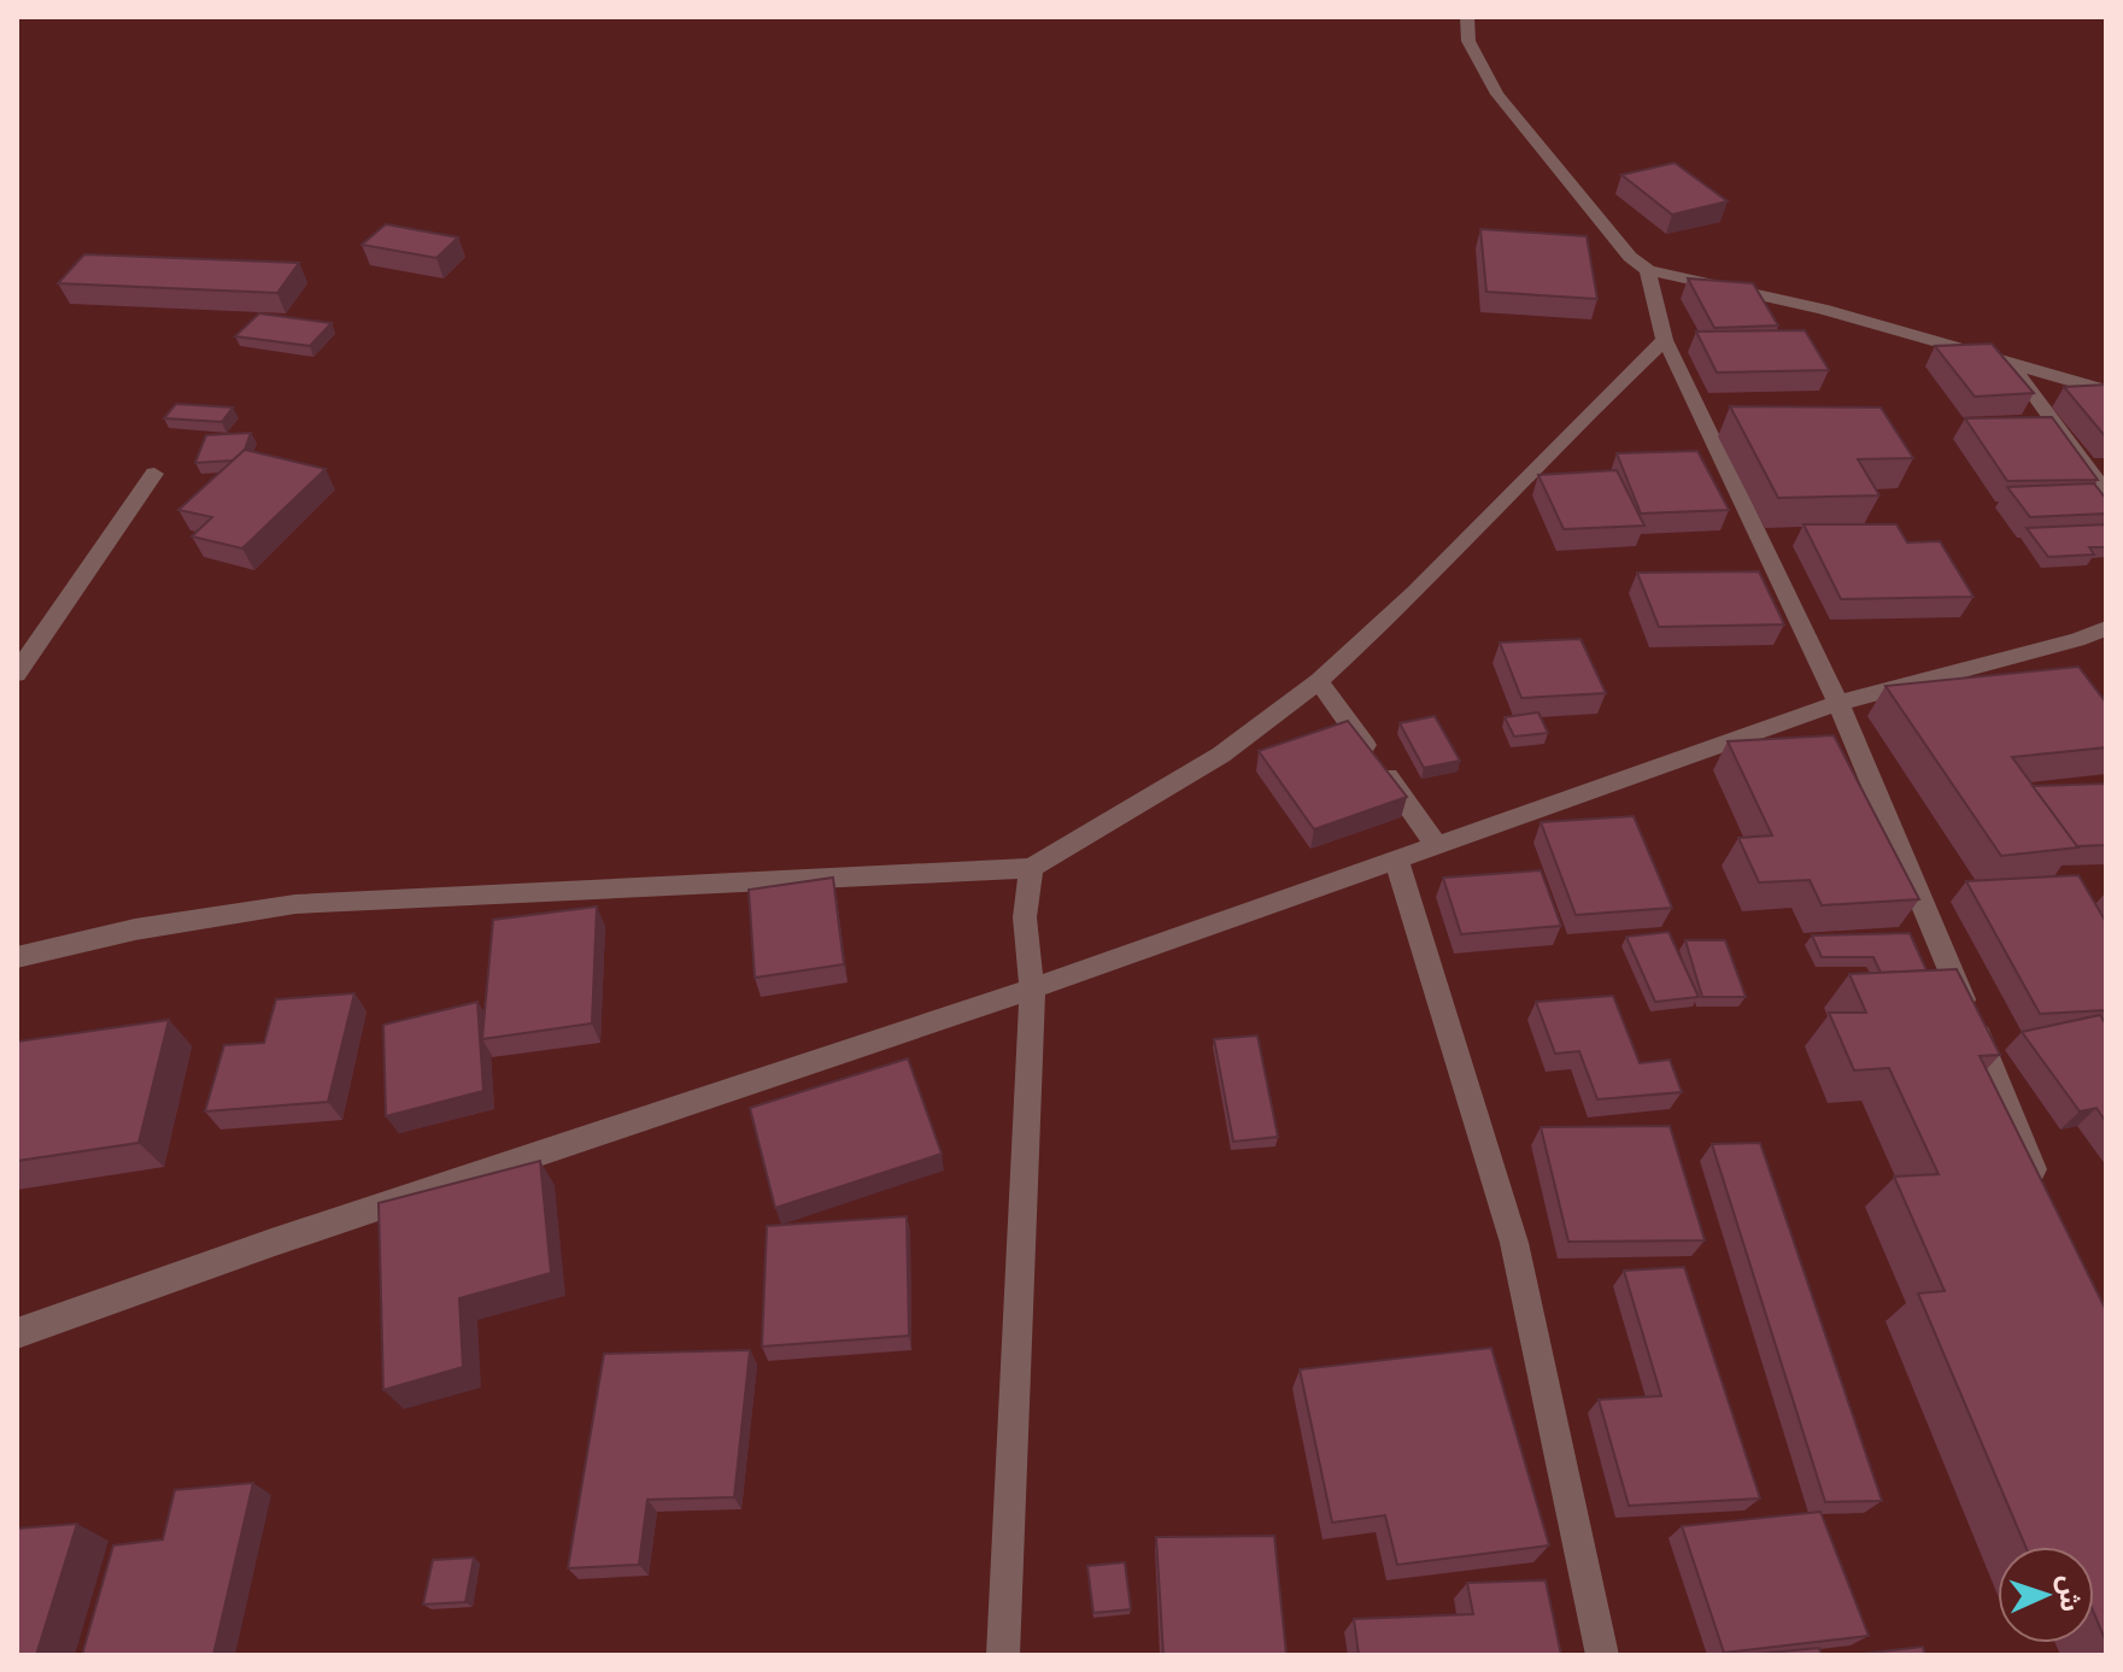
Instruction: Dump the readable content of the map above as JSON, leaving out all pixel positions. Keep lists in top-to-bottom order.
{
  "north": "right"
}
